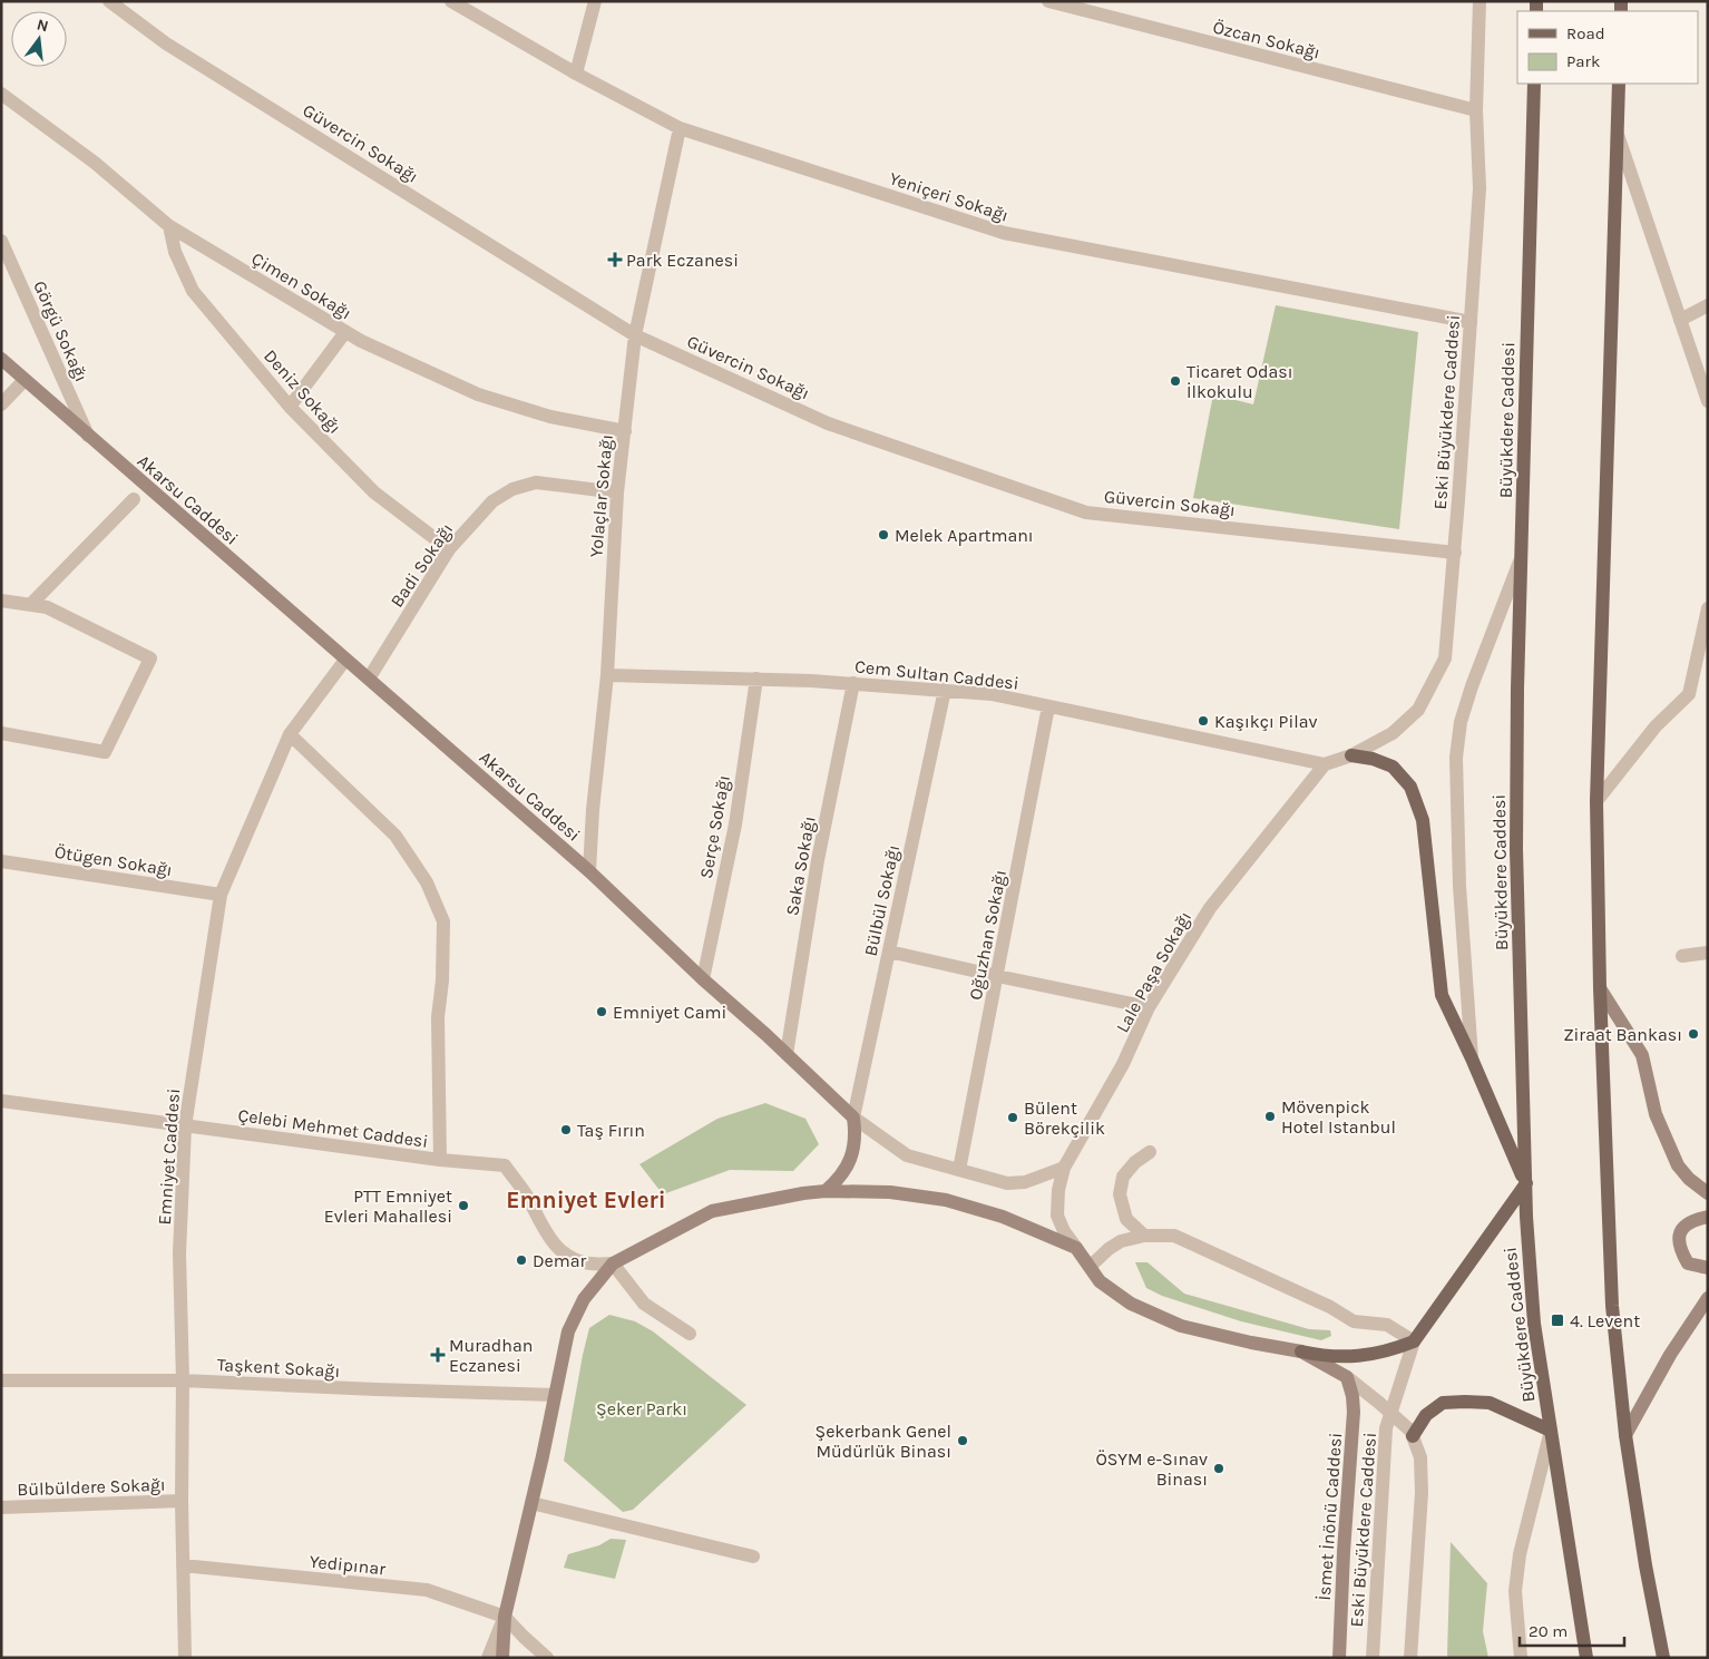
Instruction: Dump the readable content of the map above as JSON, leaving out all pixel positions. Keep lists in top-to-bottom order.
{
  "streets": {
    "main road": ["Büyükdere Caddesi", "Akarsu Caddesi", "İsmet İnönü Caddesi"],
    "street": [
      "Özcan Sokağı",
      "Güvercin Sokağı",
      "Yeniçeri Sokağı",
      "Çimen Sokağı",
      "Görgü Sokağı",
      "Deniz Sokağı",
      "Eski Büyükdere Caddesi",
      "Yolaçlar Sokağı",
      "Badi Sokağı",
      "Cem Sultan Caddesi",
      "Serçe Sokağı",
      "Ötügen Sokağı",
      "Saka Sokağı",
      "Bülbül Sokağı",
      "Oğuzhan Sokağı",
      "Lale Paşa Sokağı",
      "Çelebi Mehmet Caddesi",
      "Emniyet Caddesi",
      "Taşkent Sokağı",
      "Bülbüldere Sokağı",
      "Yedipınar"
    ]
  },
  "crossings": [
    ["Özcan Sokağı", "Eski Büyükdere Caddesi"],
    ["Güvercin Sokağı", "Eski Büyükdere Caddesi"],
    ["Güvercin Sokağı", "Yolaçlar Sokağı"],
    ["Yeniçeri Sokağı", "Eski Büyükdere Caddesi"],
    ["Yeniçeri Sokağı", "Yolaçlar Sokağı"],
    ["Çimen Sokağı", "Deniz Sokağı"],
    ["Çimen Sokağı", "Yolaçlar Sokağı"],
    ["Görgü Sokağı", "Akarsu Caddesi"],
    ["Deniz Sokağı", "Badi Sokağı"],
    ["Eski Büyükdere Caddesi", "Cem Sultan Caddesi"],
    ["Eski Büyükdere Caddesi", "Lale Paşa Sokağı"],
    ["Yolaçlar Sokağı", "Akarsu Caddesi"],
    ["Yolaçlar Sokağı", "Badi Sokağı"],
    ["Yolaçlar Sokağı", "Cem Sultan Caddesi"],
    ["Akarsu Caddesi", "Badi Sokağı"],
    ["Akarsu Caddesi", "Serçe Sokağı"],
    ["Akarsu Caddesi", "Saka Sokağı"],
    ["Akarsu Caddesi", "Bülbül Sokağı"],
    ["Akarsu Caddesi", "Oğuzhan Sokağı"],
    ["Akarsu Caddesi", "Lale Paşa Sokağı"],
    ["Akarsu Caddesi", "Emniyet Caddesi"],
    ["Cem Sultan Caddesi", "Serçe Sokağı"],
    ["Cem Sultan Caddesi", "Saka Sokağı"],
    ["Cem Sultan Caddesi", "Bülbül Sokağı"],
    ["Cem Sultan Caddesi", "Oğuzhan Sokağı"],
    ["Cem Sultan Caddesi", "Lale Paşa Sokağı"],
    ["Ötügen Sokağı", "Emniyet Caddesi"],
    ["Çelebi Mehmet Caddesi", "Emniyet Caddesi"],
    ["Emniyet Caddesi", "Taşkent Sokağı"],
    ["Emniyet Caddesi", "Bülbüldere Sokağı"],
    ["Emniyet Caddesi", "Yedipınar"]
  ],
  "districts": ["Emniyet Evleri"],
  "parks": ["Şeker Parkı"],
  "places": {
    "health": ["Park Eczanesi", "Muradhan Eczanesi"],
    "other": [
      "Ticaret Odası İlkokulu",
      "Melek Apartmanı",
      "Kaşıkçı Pilav",
      "Emniyet Cami",
      "Ziraat Bankası",
      "Mövenpick Hotel Istanbul",
      "Bülent Börekçilik",
      "Taş Fırın",
      "PTT Emniyet Evleri Mahallesi",
      "Demar",
      "Şekerbank Genel Müdürlük Binası",
      "ÖSYM e-Sınav Binası"
    ],
    "transit": ["4. Levent"]
  },
  "legend": ["Road", "Park"],
  "scale_bar": "20 m",
  "north": "top"
}
